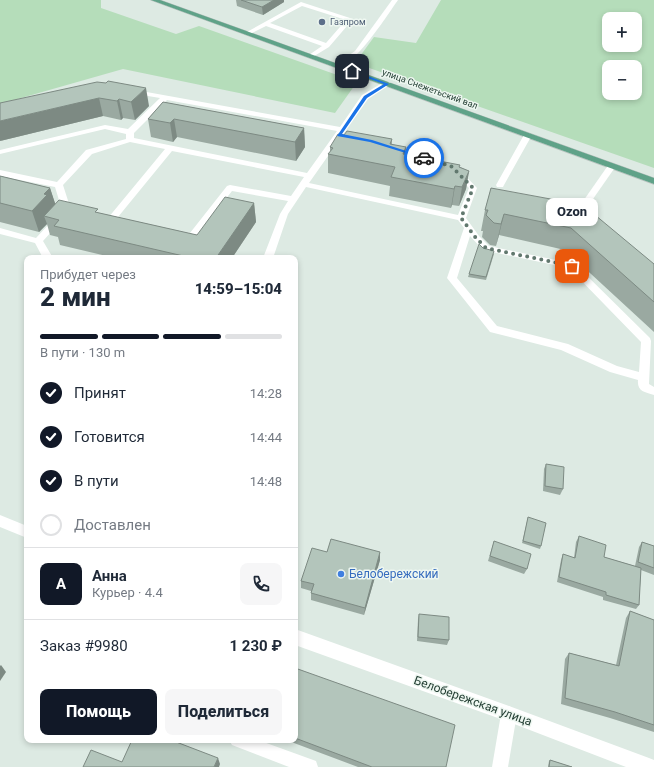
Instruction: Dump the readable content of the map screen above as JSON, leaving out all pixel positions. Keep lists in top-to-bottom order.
{
  "streets": {
    "main road": ["улица Снежетьский вал"],
    "street": ["Белобережская улица"]
  },
  "places": ["Газпром", "Ozon", "Белобережский"],
  "page": {
    "map_buttons": ["+", "−"],
    "bubble": "Ozon",
    "heading": ["2 мин", "Прибудет через", "14:59–15:04"],
    "panel": [
      "Анна",
      "Курьер · 4.4",
      "Заказ #9980",
      "1 230 ₽"
    ],
    "bar": "В пути · 130 m",
    "list": [
      ["Принят", "14:28"],
      ["Готовится", "14:44"],
      ["В пути", "14:48"],
      "Доставлен"
    ],
    "round": "А",
    "buttons": ["Помощь", "Поделиться"]
  }
}
